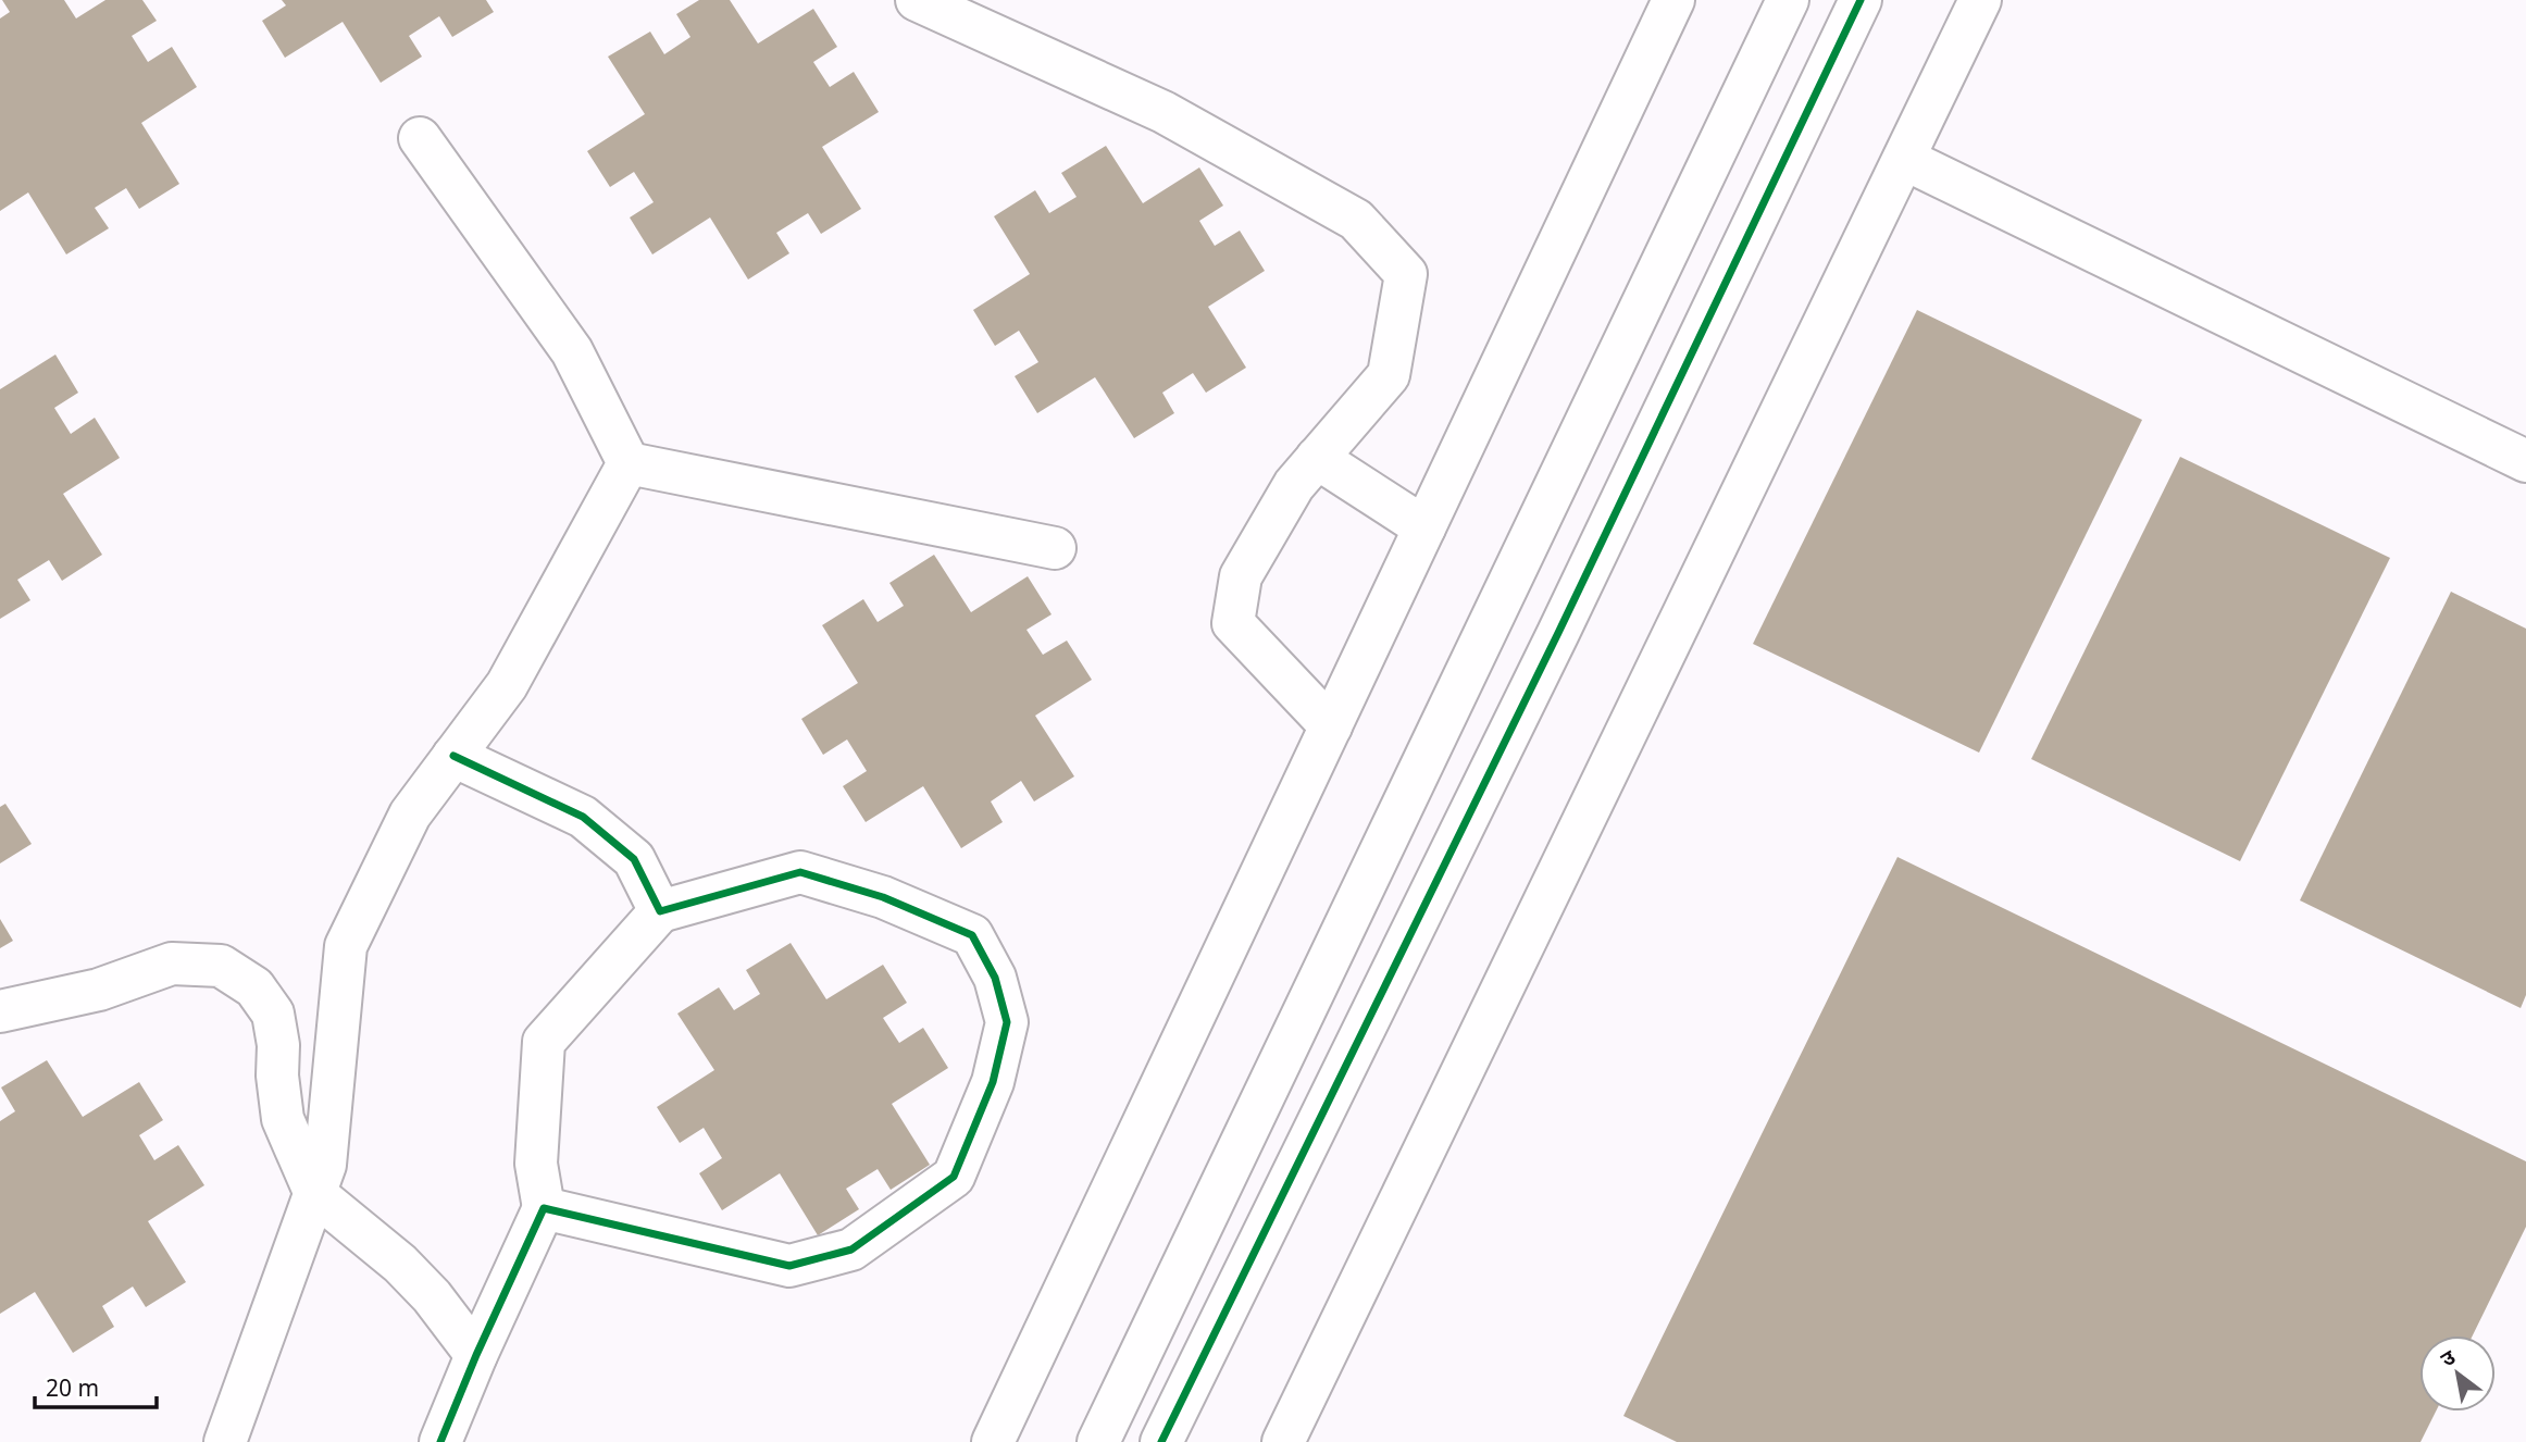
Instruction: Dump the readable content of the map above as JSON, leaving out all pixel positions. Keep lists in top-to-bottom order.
{
  "scale_bar": "20 m",
  "north": "top left"
}
